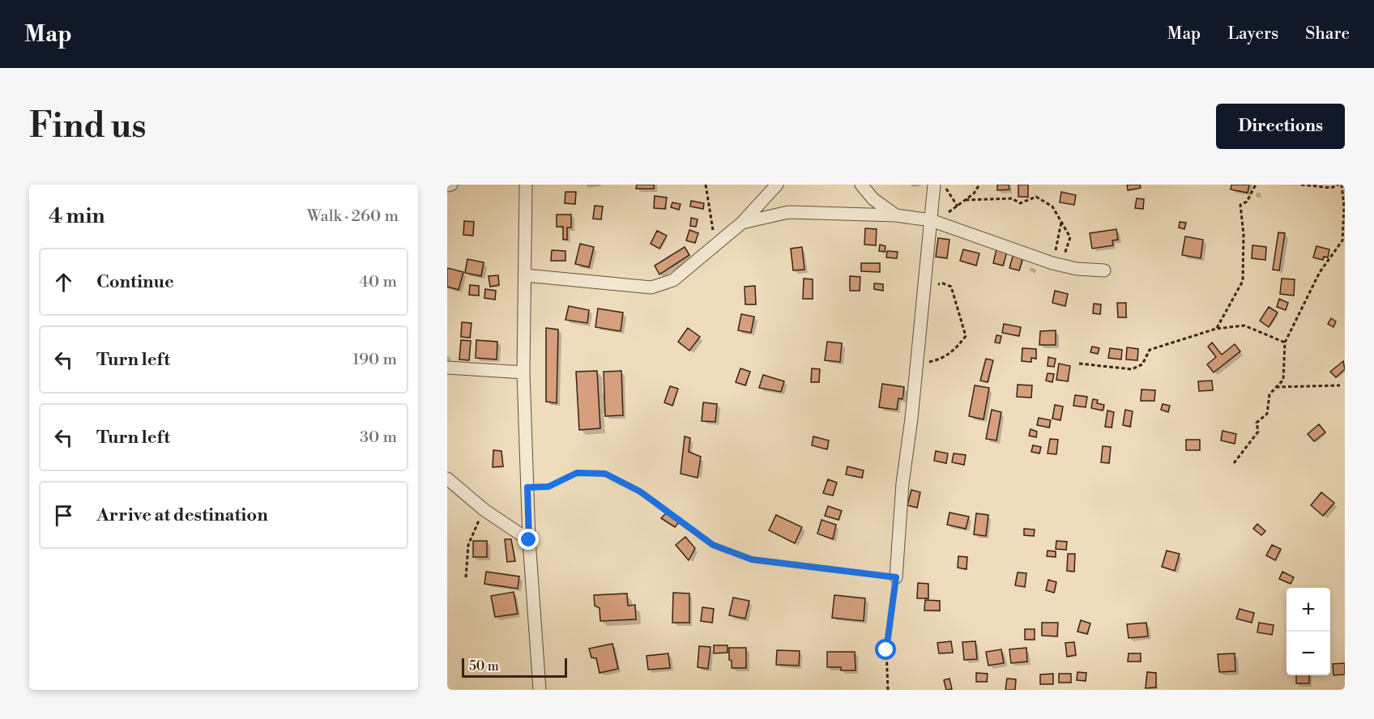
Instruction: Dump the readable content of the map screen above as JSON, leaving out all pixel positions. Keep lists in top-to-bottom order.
{
  "scale_bar": "50 m",
  "page": {
    "header": "Map",
    "nav": ["Map", "Layers", "Share"],
    "buttons": "Directions",
    "title": "Find us",
    "heading": ["4 min", "Walk · 260 m"],
    "list": [
      ["Continue", "40 m"],
      ["Turn left", "190 m"],
      ["Turn left", "30 m"],
      "Arrive at destination"
    ],
    "map_buttons": ["+", "−"],
    "scale": "50 m"
  }
}
